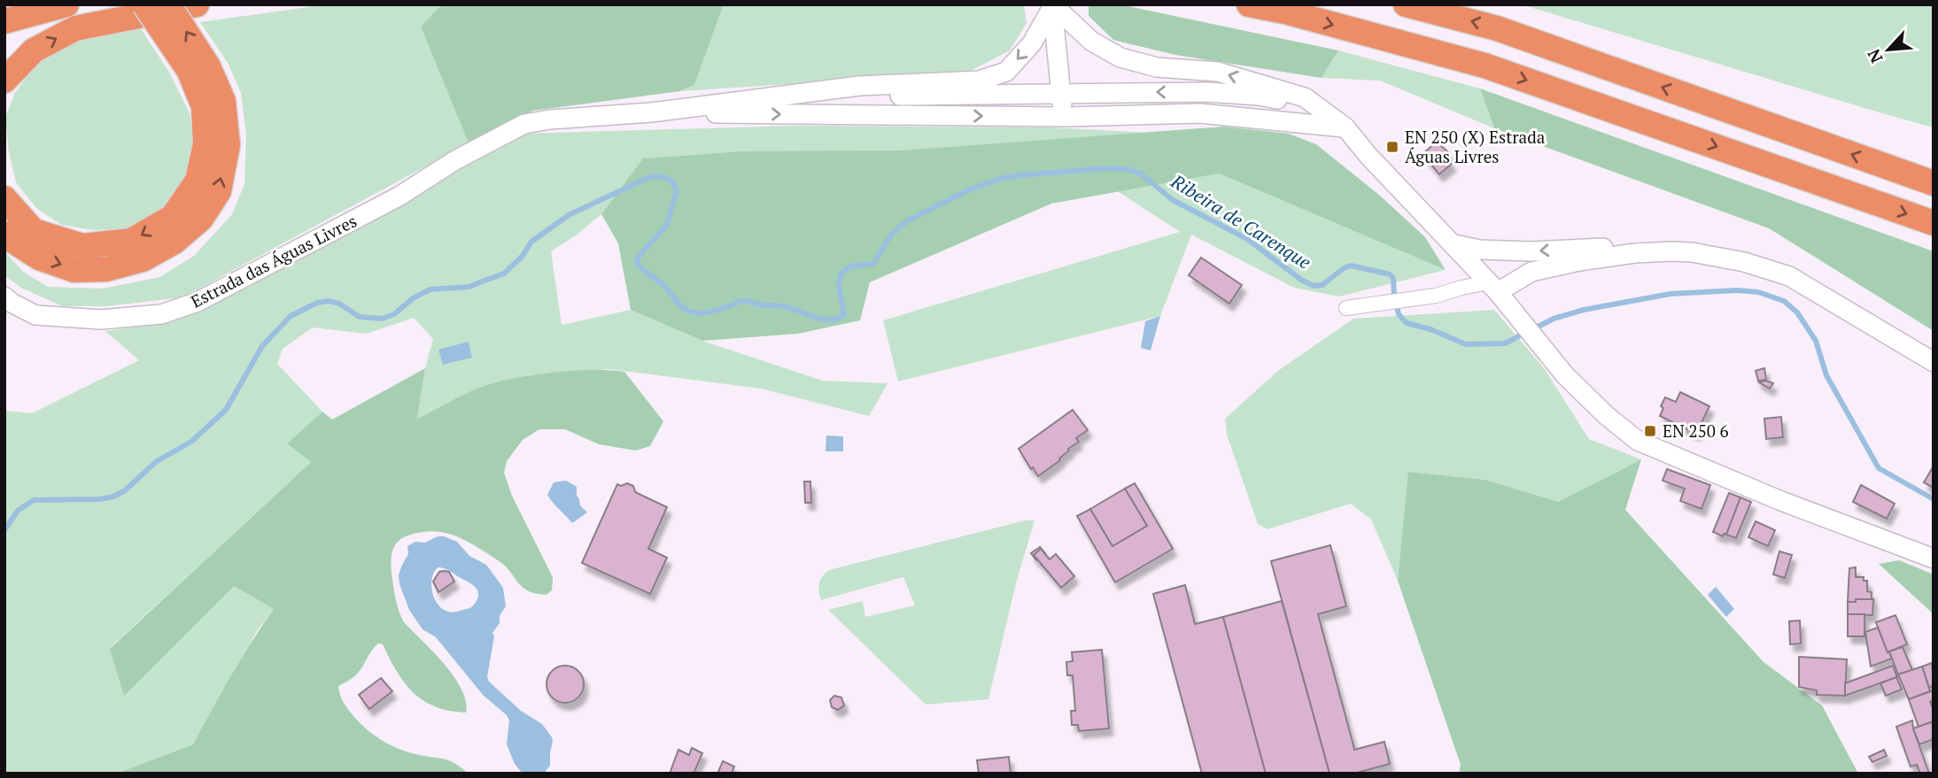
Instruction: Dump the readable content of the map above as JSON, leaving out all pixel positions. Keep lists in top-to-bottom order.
{
  "streets": {
    "main road": ["Estrada das Águas Livres"]
  },
  "water": ["Ribeira de Carenque"],
  "places": {
    "transit": ["EN 250 (X) Estrada Águas Livres", "EN 250 6"]
  },
  "north": "bottom left"
}
